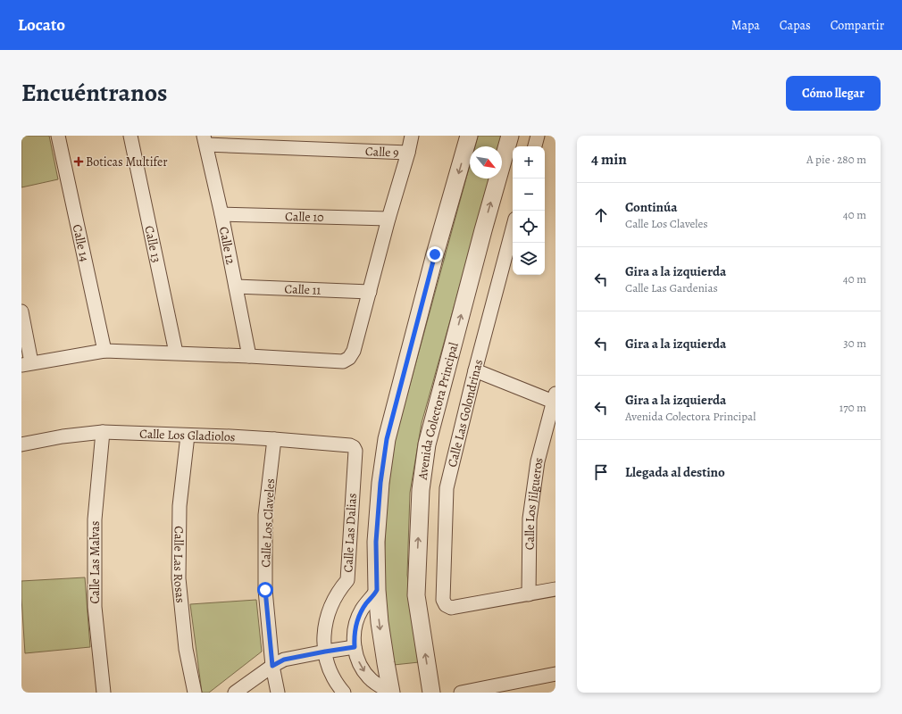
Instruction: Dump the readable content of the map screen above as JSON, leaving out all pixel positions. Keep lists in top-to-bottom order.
{
  "streets": {
    "street": [
      "Calle 9",
      "Calle 10",
      "Calle 14",
      "Calle 13",
      "Calle 12",
      "Calle 11",
      "Avenida Colectora Principal",
      "Calle Las Golondrinas",
      "Calle Los Gladiolos",
      "Calle Los Jilgueros",
      "Calle Los Claveles",
      "Calle Las Dalias",
      "Calle Las Malvas",
      "Calle Las Rosas"
    ]
  },
  "crossings": [
    ["Calle 9", "Calle 12"],
    ["Calle 10", "Calle 12"],
    ["Calle 12", "Calle 11"],
    ["Calle Las Golondrinas", "Calle Los Jilgueros"],
    ["Calle Los Gladiolos", "Calle Los Claveles"],
    ["Calle Los Gladiolos", "Calle Las Dalias"],
    ["Calle Los Gladiolos", "Calle Las Malvas"],
    ["Calle Los Gladiolos", "Calle Las Rosas"]
  ],
  "places": {
    "health": ["Boticas Multifer"]
  },
  "north": "bottom right",
  "page": {
    "header": "Locato",
    "nav": ["Mapa", "Capas", "Compartir"],
    "title": "Encuéntranos",
    "buttons": "Cómo llegar",
    "heading": ["4 min", "A pie · 280 m"],
    "map_buttons": ["+", "−"],
    "list": [
      ["Continúa", "Calle Los Claveles", "40 m"],
      ["Gira a la izquierda", "Calle Las Gardenias", "40 m"],
      ["Gira a la izquierda", "30 m"],
      ["Gira a la izquierda", "Avenida Colectora Principal", "170 m"],
      "Llegada al destino"
    ]
  }
}
